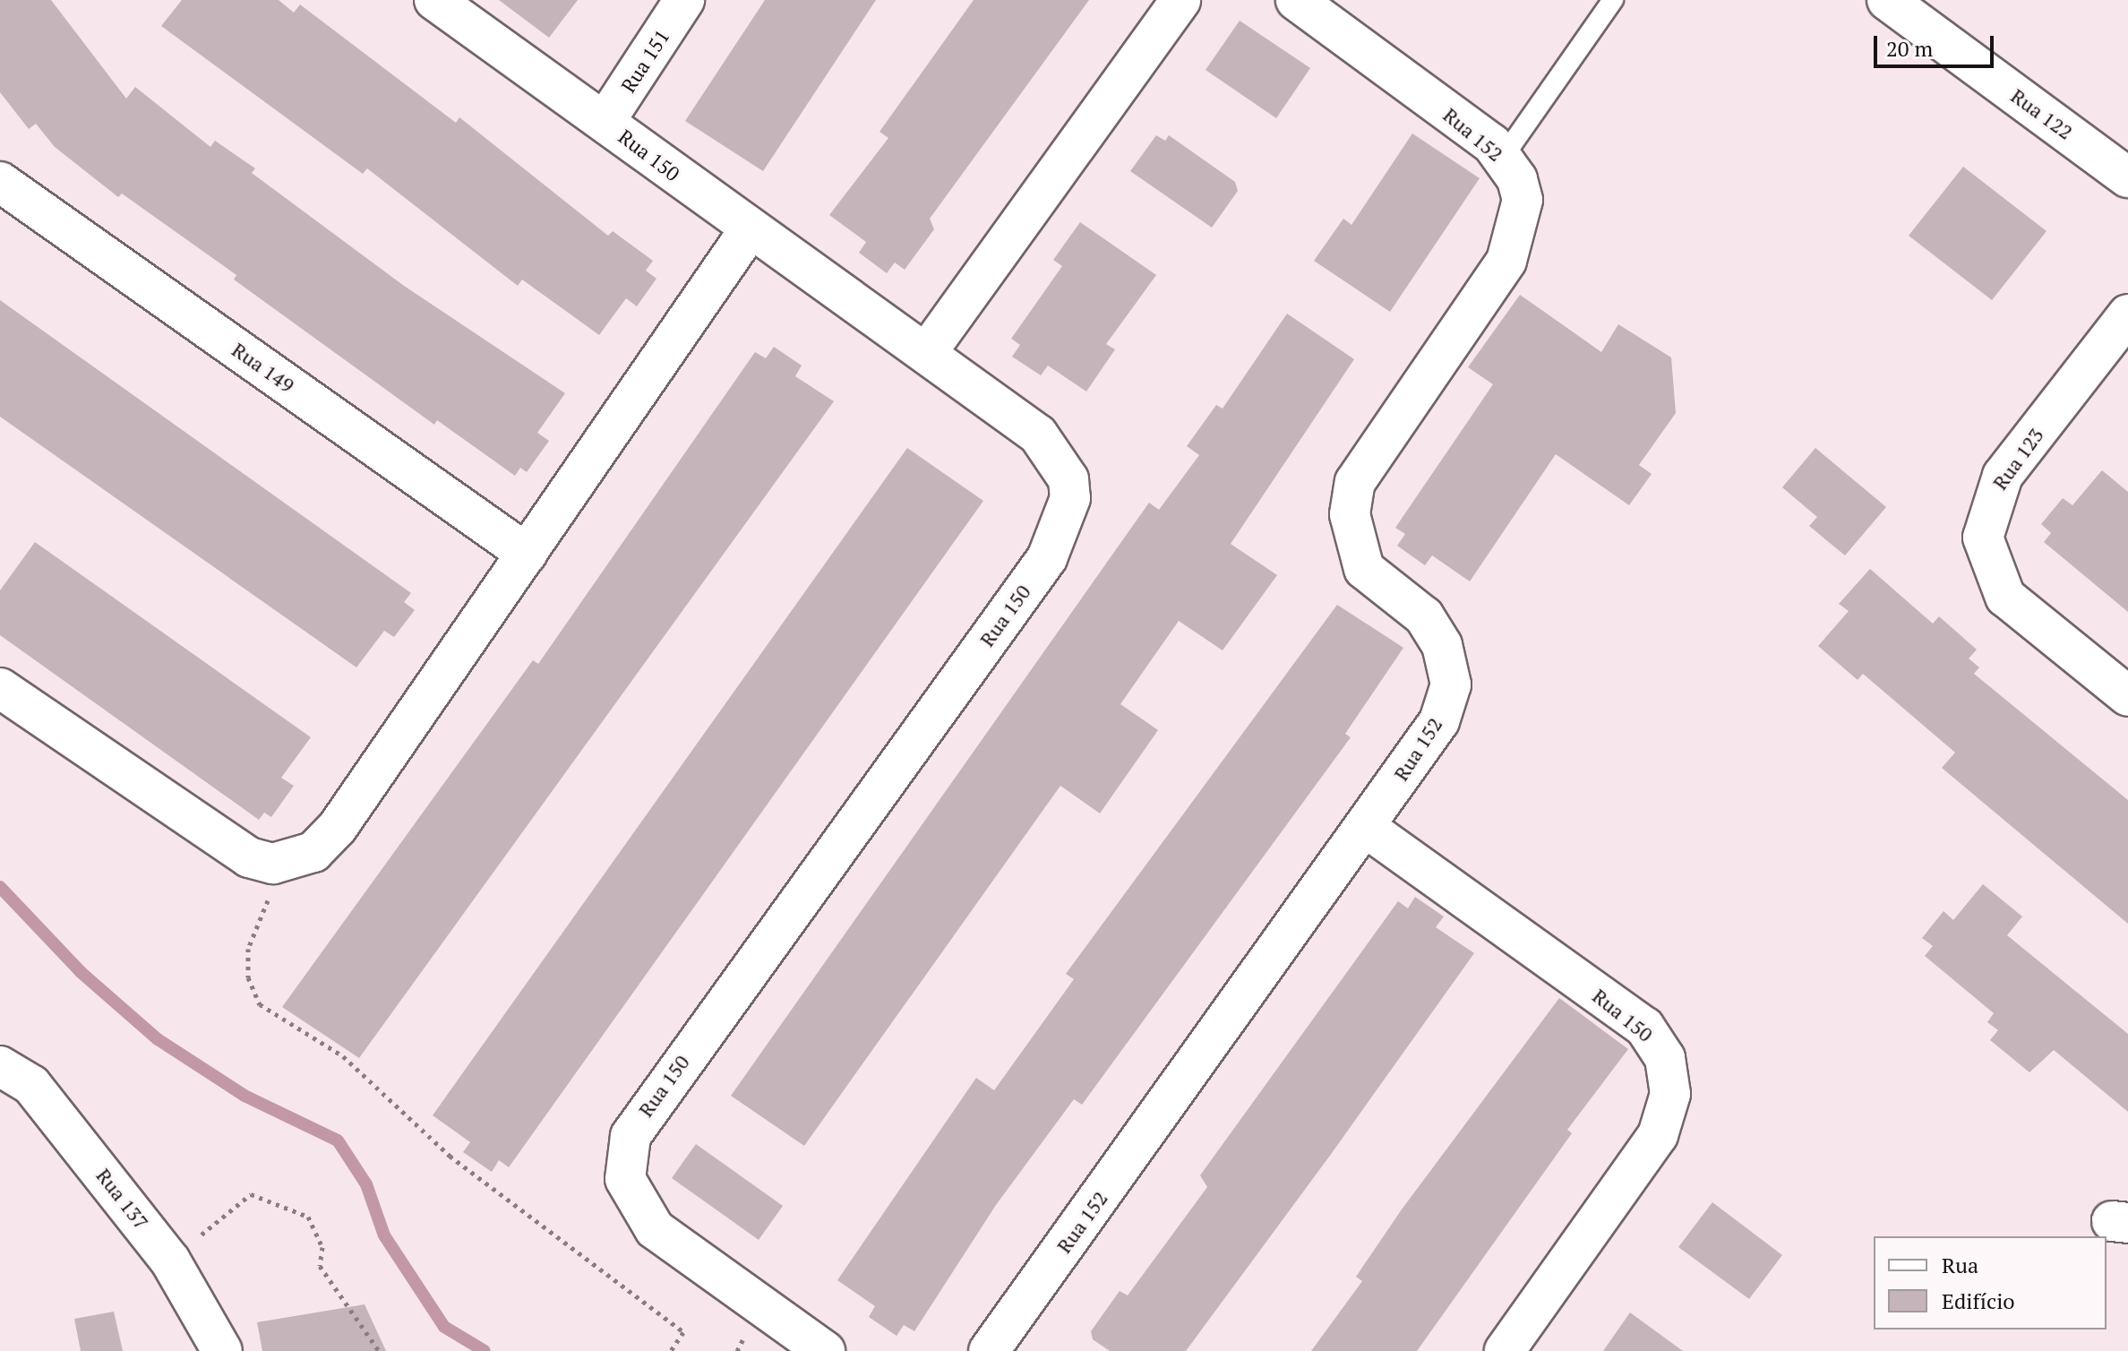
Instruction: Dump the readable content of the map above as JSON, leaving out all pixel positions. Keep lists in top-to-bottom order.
{
  "streets": {
    "street": [
      "Rua 151",
      "Rua 122",
      "Rua 152",
      "Rua 150",
      "Rua 149",
      "Rua 123",
      "Rua 137"
    ]
  },
  "crossings": [
    ["Rua 151", "Rua 150"],
    ["Rua 152", "Rua 150"]
  ],
  "legend": ["Rua", "Edifício"],
  "scale_bar": "20 m"
}
